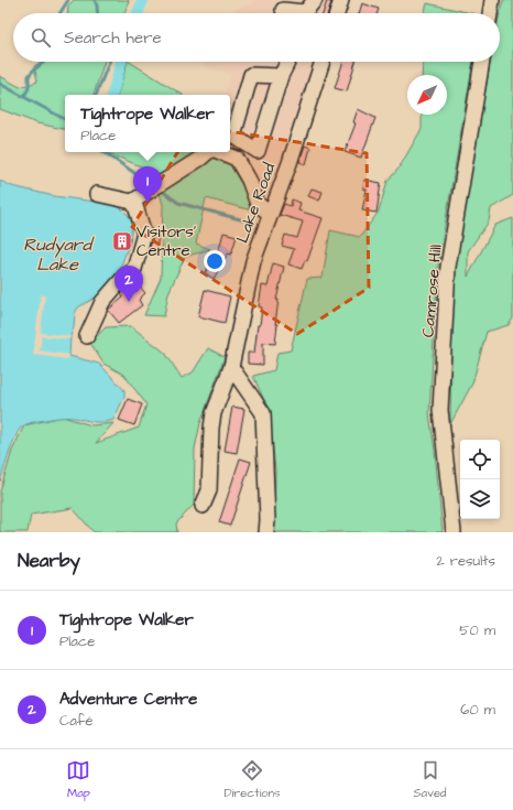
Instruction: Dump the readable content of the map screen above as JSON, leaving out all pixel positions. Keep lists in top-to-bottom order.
{
  "streets": {
    "street": ["Lake Road", "Camrose Hill"]
  },
  "water": ["Rudyard Lake"],
  "places": {
    "building": ["Visitors' Centre"]
  },
  "north": "bottom left",
  "page": {
    "search": "Search here",
    "popup": ["Tightrope Walker", "Place"],
    "pins": ["1", "2"],
    "heading": ["Nearby", "2 results"],
    "list": [
      {
        "mark": "1",
        "name": "Tightrope Walker",
        "note": "Place",
        "value": "50 m"
      },
      {
        "mark": "2",
        "name": "Adventure Centre",
        "note": "Café",
        "value": "60 m"
      }
    ],
    "nav": ["Map", "Directions", "Saved"]
  }
}
